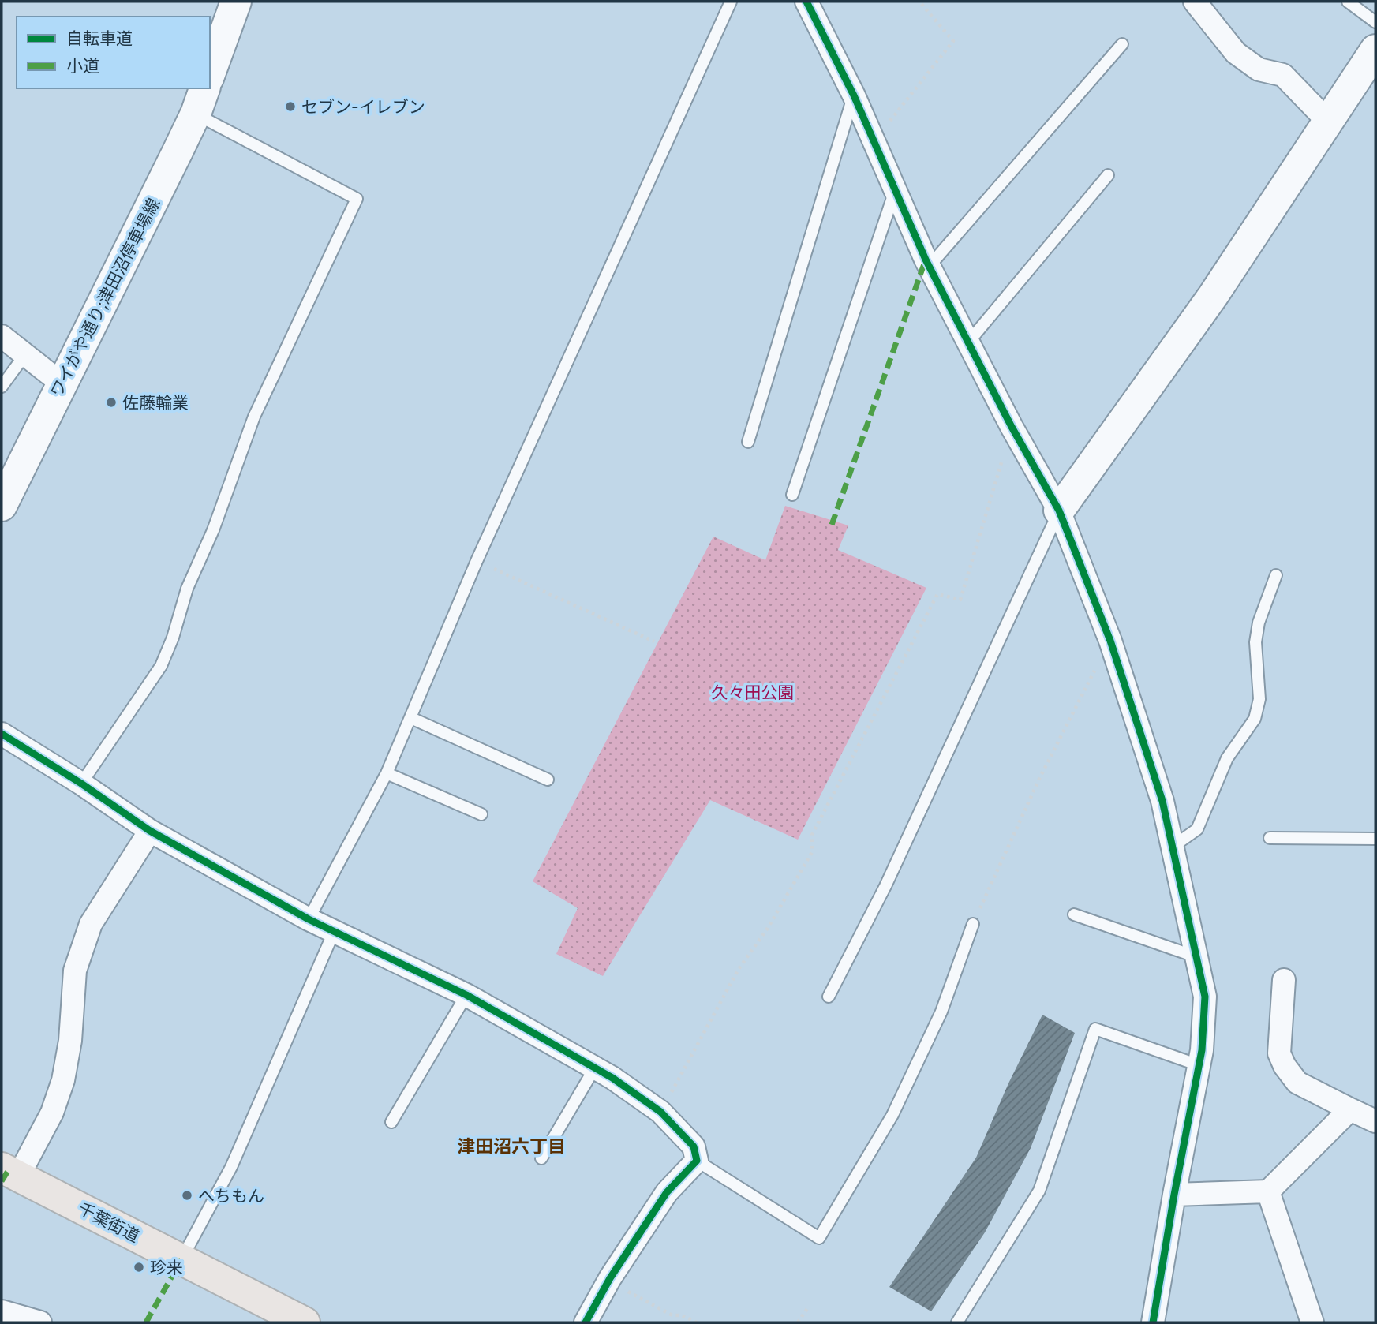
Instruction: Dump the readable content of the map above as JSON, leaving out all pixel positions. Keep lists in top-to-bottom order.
{
  "streets": {
    "highway": ["千葉街道"],
    "street": ["ワイがや通り;津田沼停車場線"]
  },
  "districts": ["津田沼六丁目"],
  "parks": ["久々田公園"],
  "places": [
    "セブン-イレブン",
    "佐藤輪業",
    "へちもん",
    "珍来"
  ],
  "legend": ["自転車道", "小道"]
}
